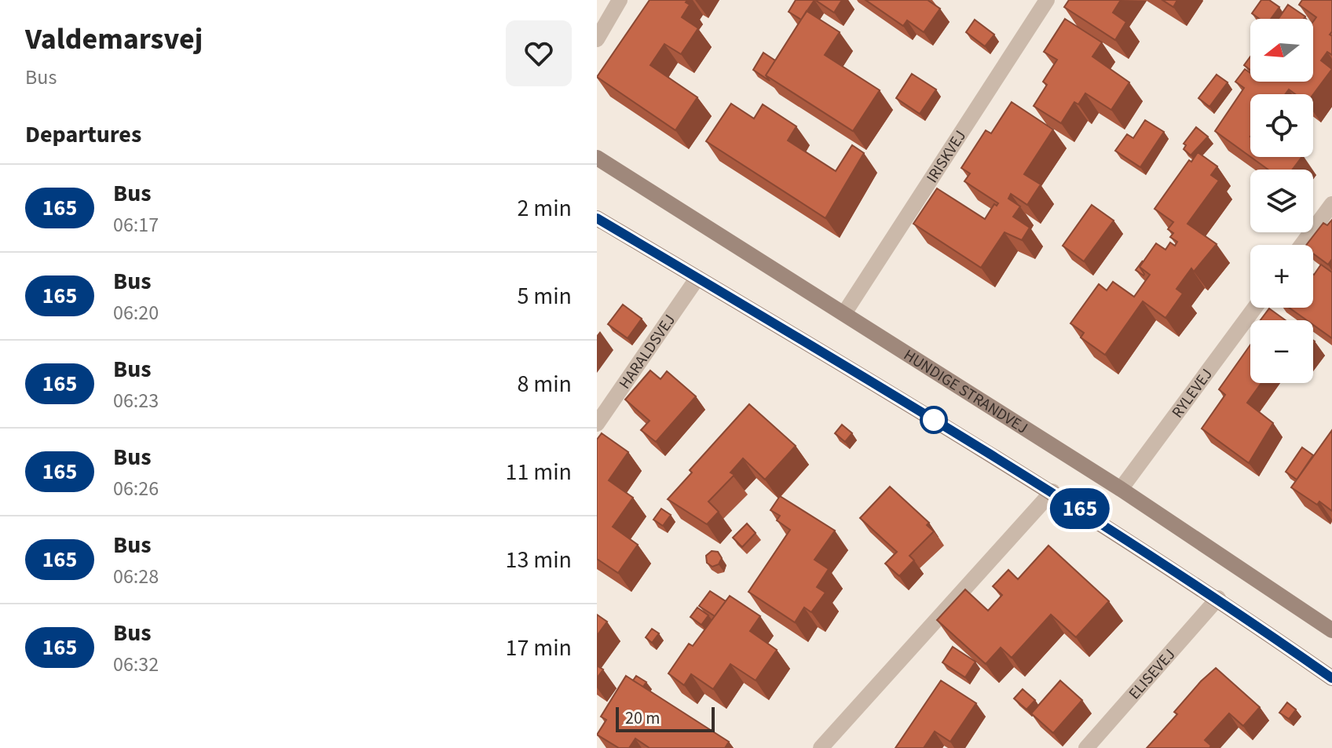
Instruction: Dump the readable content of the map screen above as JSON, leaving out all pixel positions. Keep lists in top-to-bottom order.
{
  "streets": {
    "main road": ["HUNDIGE STRANDVEJ"],
    "street": [
      "IRISKVEJ",
      "HARALDSVEJ",
      "RYLEVEJ",
      "ELISEVEJ"
    ]
  },
  "crossings": [
    ["IRISKVEJ", "HUNDIGE STRANDVEJ"],
    ["HUNDIGE STRANDVEJ", "RYLEVEJ"]
  ],
  "lines": ["bus line 165"],
  "scale_bar": "20 m",
  "north": "left",
  "page": {
    "heading": [
      ["Valdemarsvej", "Bus"],
      "Departures"
    ],
    "on_map": "165",
    "map_buttons": ["+", "−"],
    "list": [
      {
        "mark": "165",
        "name": "Bus",
        "note": "06:17",
        "value": "2 min"
      },
      {
        "mark": "165",
        "name": "Bus",
        "note": "06:20",
        "value": "5 min"
      },
      {
        "mark": "165",
        "name": "Bus",
        "note": "06:23",
        "value": "8 min"
      },
      {
        "mark": "165",
        "name": "Bus",
        "note": "06:26",
        "value": "11 min"
      },
      {
        "mark": "165",
        "name": "Bus",
        "note": "06:28",
        "value": "13 min"
      },
      {
        "mark": "165",
        "name": "Bus",
        "note": "06:32",
        "value": "17 min"
      }
    ],
    "scale": "20 m"
  }
}
